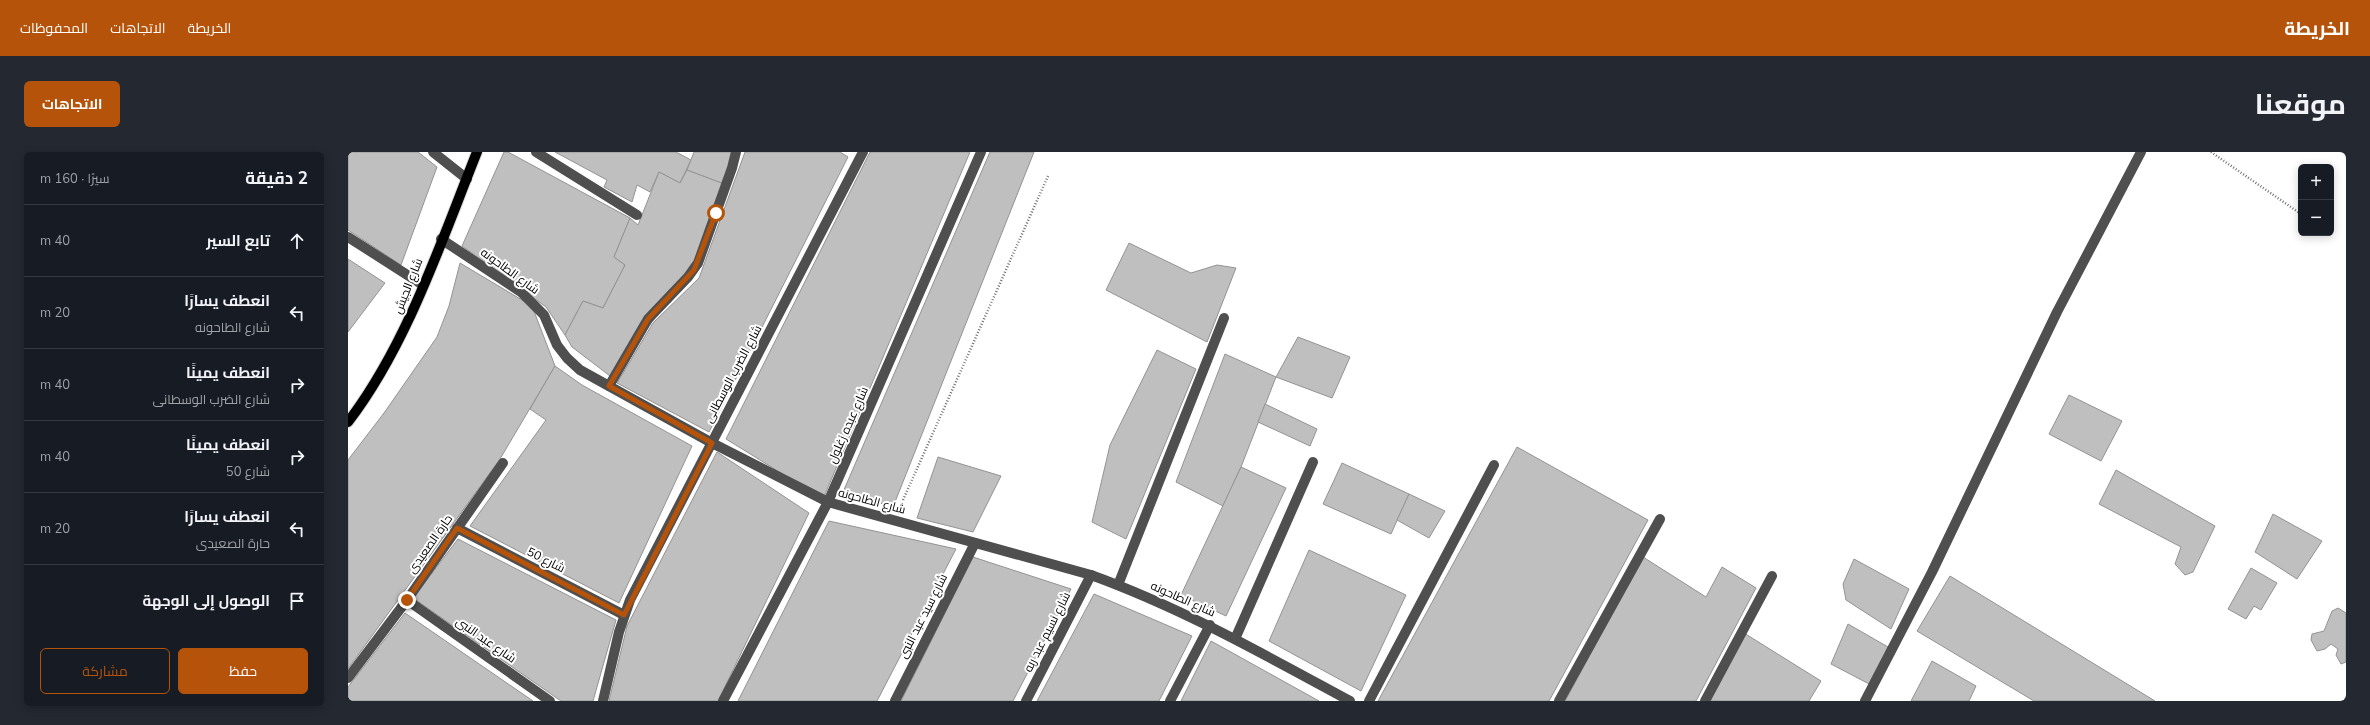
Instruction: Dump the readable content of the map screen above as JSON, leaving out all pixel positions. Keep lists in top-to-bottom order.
{
  "streets": {
    "main road": ["شارع الجيش"],
    "street": [
      "شارع الطاحونه",
      "شارع الضرب الوسطانى",
      "شارع عبده زغلول",
      "حارة الصعيدى",
      "شارع 50",
      "شارع سيد عبد النبى",
      "شارع نسيم عبد ربه",
      "شارع عبد النبى"
    ]
  },
  "crossings": [
    ["شارع الطاحونه", "شارع الجيش"],
    ["شارع الطاحونه", "شارع الضرب الوسطانى"],
    ["شارع الطاحونه", "شارع عبده زغلول"],
    ["شارع الطاحونه", "شارع سيد عبد النبى"],
    ["شارع الطاحونه", "شارع نسيم عبد ربه"],
    ["شارع الضرب الوسطانى", "شارع 50"],
    ["حارة الصعيدى", "شارع 50"],
    ["حارة الصعيدى", "شارع عبد النبى"]
  ],
  "page": {
    "header": "الخريطة",
    "nav": ["الخريطة", "الاتجاهات", "المحفوظات"],
    "title": "موقعنا",
    "buttons": [
      "الاتجاهات",
      ["حفظ", "مشاركة"]
    ],
    "heading": ["2 دقيقة", "سيرًا · 160 m"],
    "map_buttons": ["+", "−"],
    "list": [
      ["تابع السير", "40 m"],
      ["انعطف يسارًا", "شارع الطاحونه", "20 m"],
      ["انعطف يمينًا", "شارع الضرب الوسطانى", "40 m"],
      ["انعطف يمينًا", "شارع 50", "40 m"],
      ["انعطف يسارًا", "حارة الصعيدى", "20 m"],
      "الوصول إلى الوجهة"
    ]
  }
}
